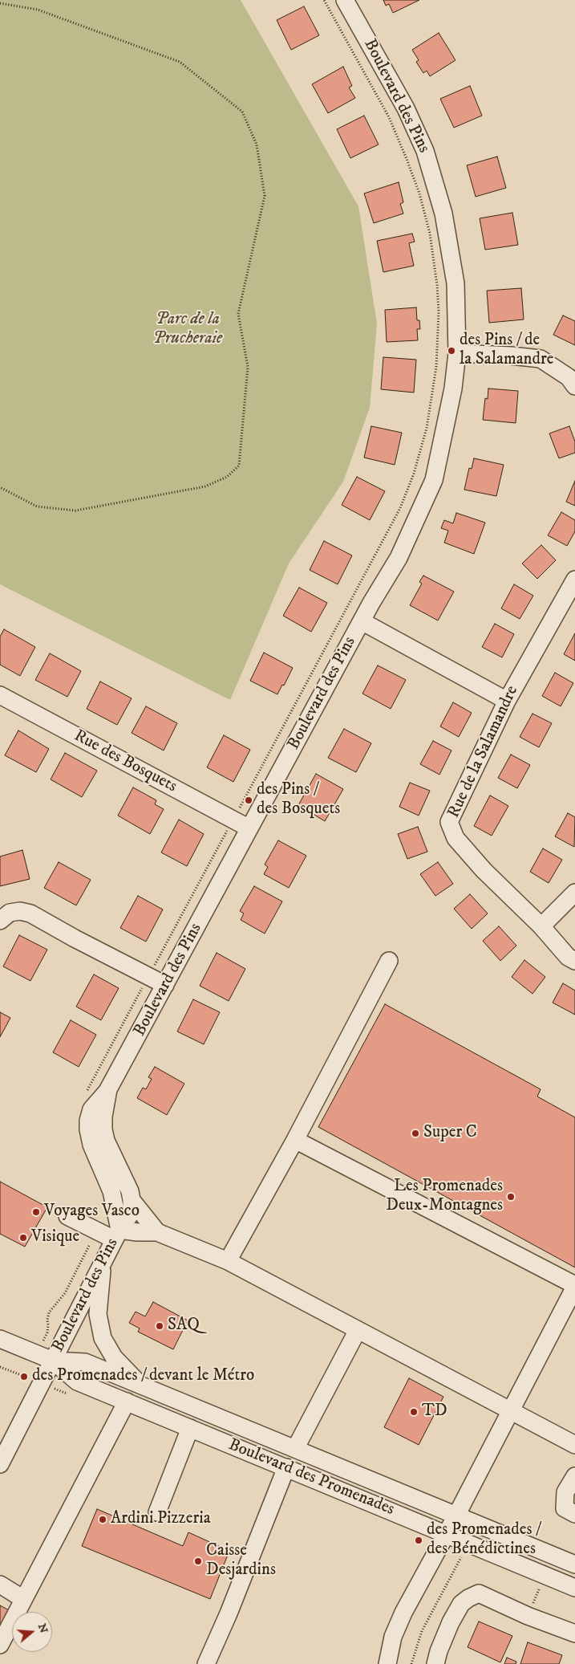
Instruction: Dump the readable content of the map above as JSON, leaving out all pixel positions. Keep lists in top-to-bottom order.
{
  "streets": {
    "street": [
      "Boulevard des Pins",
      "Rue de la Salamandre",
      "Rue des Bosquets",
      "Boulevard des Promenades"
    ]
  },
  "crossings": [
    ["Boulevard des Pins", "Rue des Bosquets"],
    ["Boulevard des Pins", "Boulevard des Promenades"]
  ],
  "parks": ["Parc de la Prucheraie"],
  "places": [
    "des Pins / de la Salamandre",
    "des Pins / des Bosquets",
    "Super C",
    "Les Promenades Deux-Montagnes",
    "Voyages Vasco",
    "Visique",
    "SAQ",
    "des Promenades / devant le Métro",
    "TD",
    "Ardini Pizzeria",
    "des Promenades / des Bénédictines",
    "Caisse Desjardins"
  ],
  "north": "right"
}
